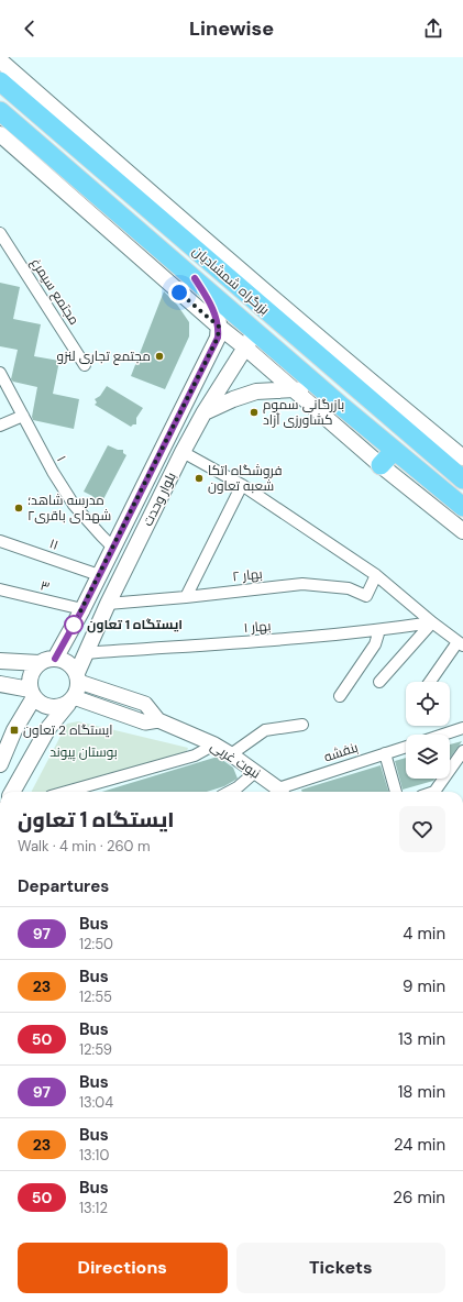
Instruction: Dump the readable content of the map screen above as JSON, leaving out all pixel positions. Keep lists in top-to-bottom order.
{
  "streets": {
    "highway": ["بزرگراه شمشادیان"],
    "main road": ["بلوار وحدت"],
    "street": [
      "مجتمع سیمرغ",
      "۱",
      "۱۱",
      "بهار ۲",
      "۳",
      "بهار ۱",
      "بنفشه",
      "نبوت غربی"
    ]
  },
  "crossings": [
    ["بزرگراه شمشادیان", "بلوار وحدت"],
    ["۱", "بلوار وحدت"],
    ["بلوار وحدت", "۱۱"],
    ["بلوار وحدت", "بهار ۲"],
    ["بلوار وحدت", "۳"],
    ["بلوار وحدت", "بهار ۱"],
    ["بلوار وحدت", "نبوت غربی"],
    ["بنفشه", "نبوت غربی"]
  ],
  "parks": ["بوستان پیوند"],
  "places": {
    "other": [
      "مجتمع تجاری لنزو",
      "بازرگانی سموم کشاورزی آزاد",
      "فروشگاه اتکا شعبه تعاون",
      "مدرسه شاهد؛ شهدای باقری۲",
      "ایستگاه 1 تعاون"
    ],
    "transit": ["ایستگاه 2 تعاون"]
  },
  "lines": ["bus line 97"],
  "page": {
    "header": "Linewise",
    "heading": [
      ["ایستگاه 1 تعاون", "Walk · 4 min · 260 m"],
      "Departures"
    ],
    "list": [
      {
        "mark": "97",
        "name": "Bus",
        "note": "12:50",
        "value": "4 min"
      },
      {
        "mark": "23",
        "name": "Bus",
        "note": "12:55",
        "value": "9 min"
      },
      {
        "mark": "50",
        "name": "Bus",
        "note": "12:59",
        "value": "13 min"
      },
      {
        "mark": "97",
        "name": "Bus",
        "note": "13:04",
        "value": "18 min"
      },
      {
        "mark": "23",
        "name": "Bus",
        "note": "13:10",
        "value": "24 min"
      },
      {
        "mark": "50",
        "name": "Bus",
        "note": "13:12",
        "value": "26 min"
      }
    ],
    "buttons": ["Directions", "Tickets"]
  }
}
